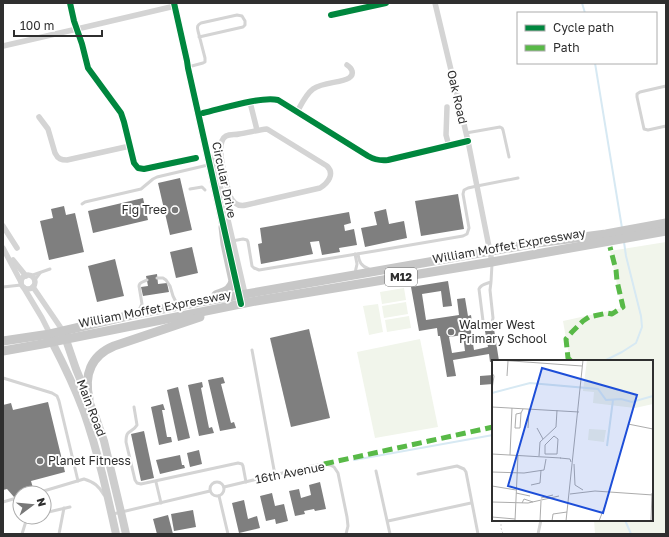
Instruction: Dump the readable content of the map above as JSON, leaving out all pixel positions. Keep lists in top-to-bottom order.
{
  "streets": {
    "main road": ["William Moffet Expressway", "M12", "Main Road"],
    "street": ["Oak Road", "Circular Drive"],
    "lane": ["16th Avenue"]
  },
  "crossings": [
    ["Oak Road", "William Moffet Expressway"],
    ["Circular Drive", "William Moffet Expressway"],
    ["Circular Drive", "M12"],
    ["William Moffet Expressway", "M12"],
    ["William Moffet Expressway", "Main Road"],
    ["M12", "Main Road"],
    ["Main Road", "16th Avenue"]
  ],
  "places": ["Fig Tree", "Walmer West Primary School", "Planet Fitness"],
  "legend": ["Cycle path", "Path"],
  "scale_bar": "100 m",
  "north": "right"
}
